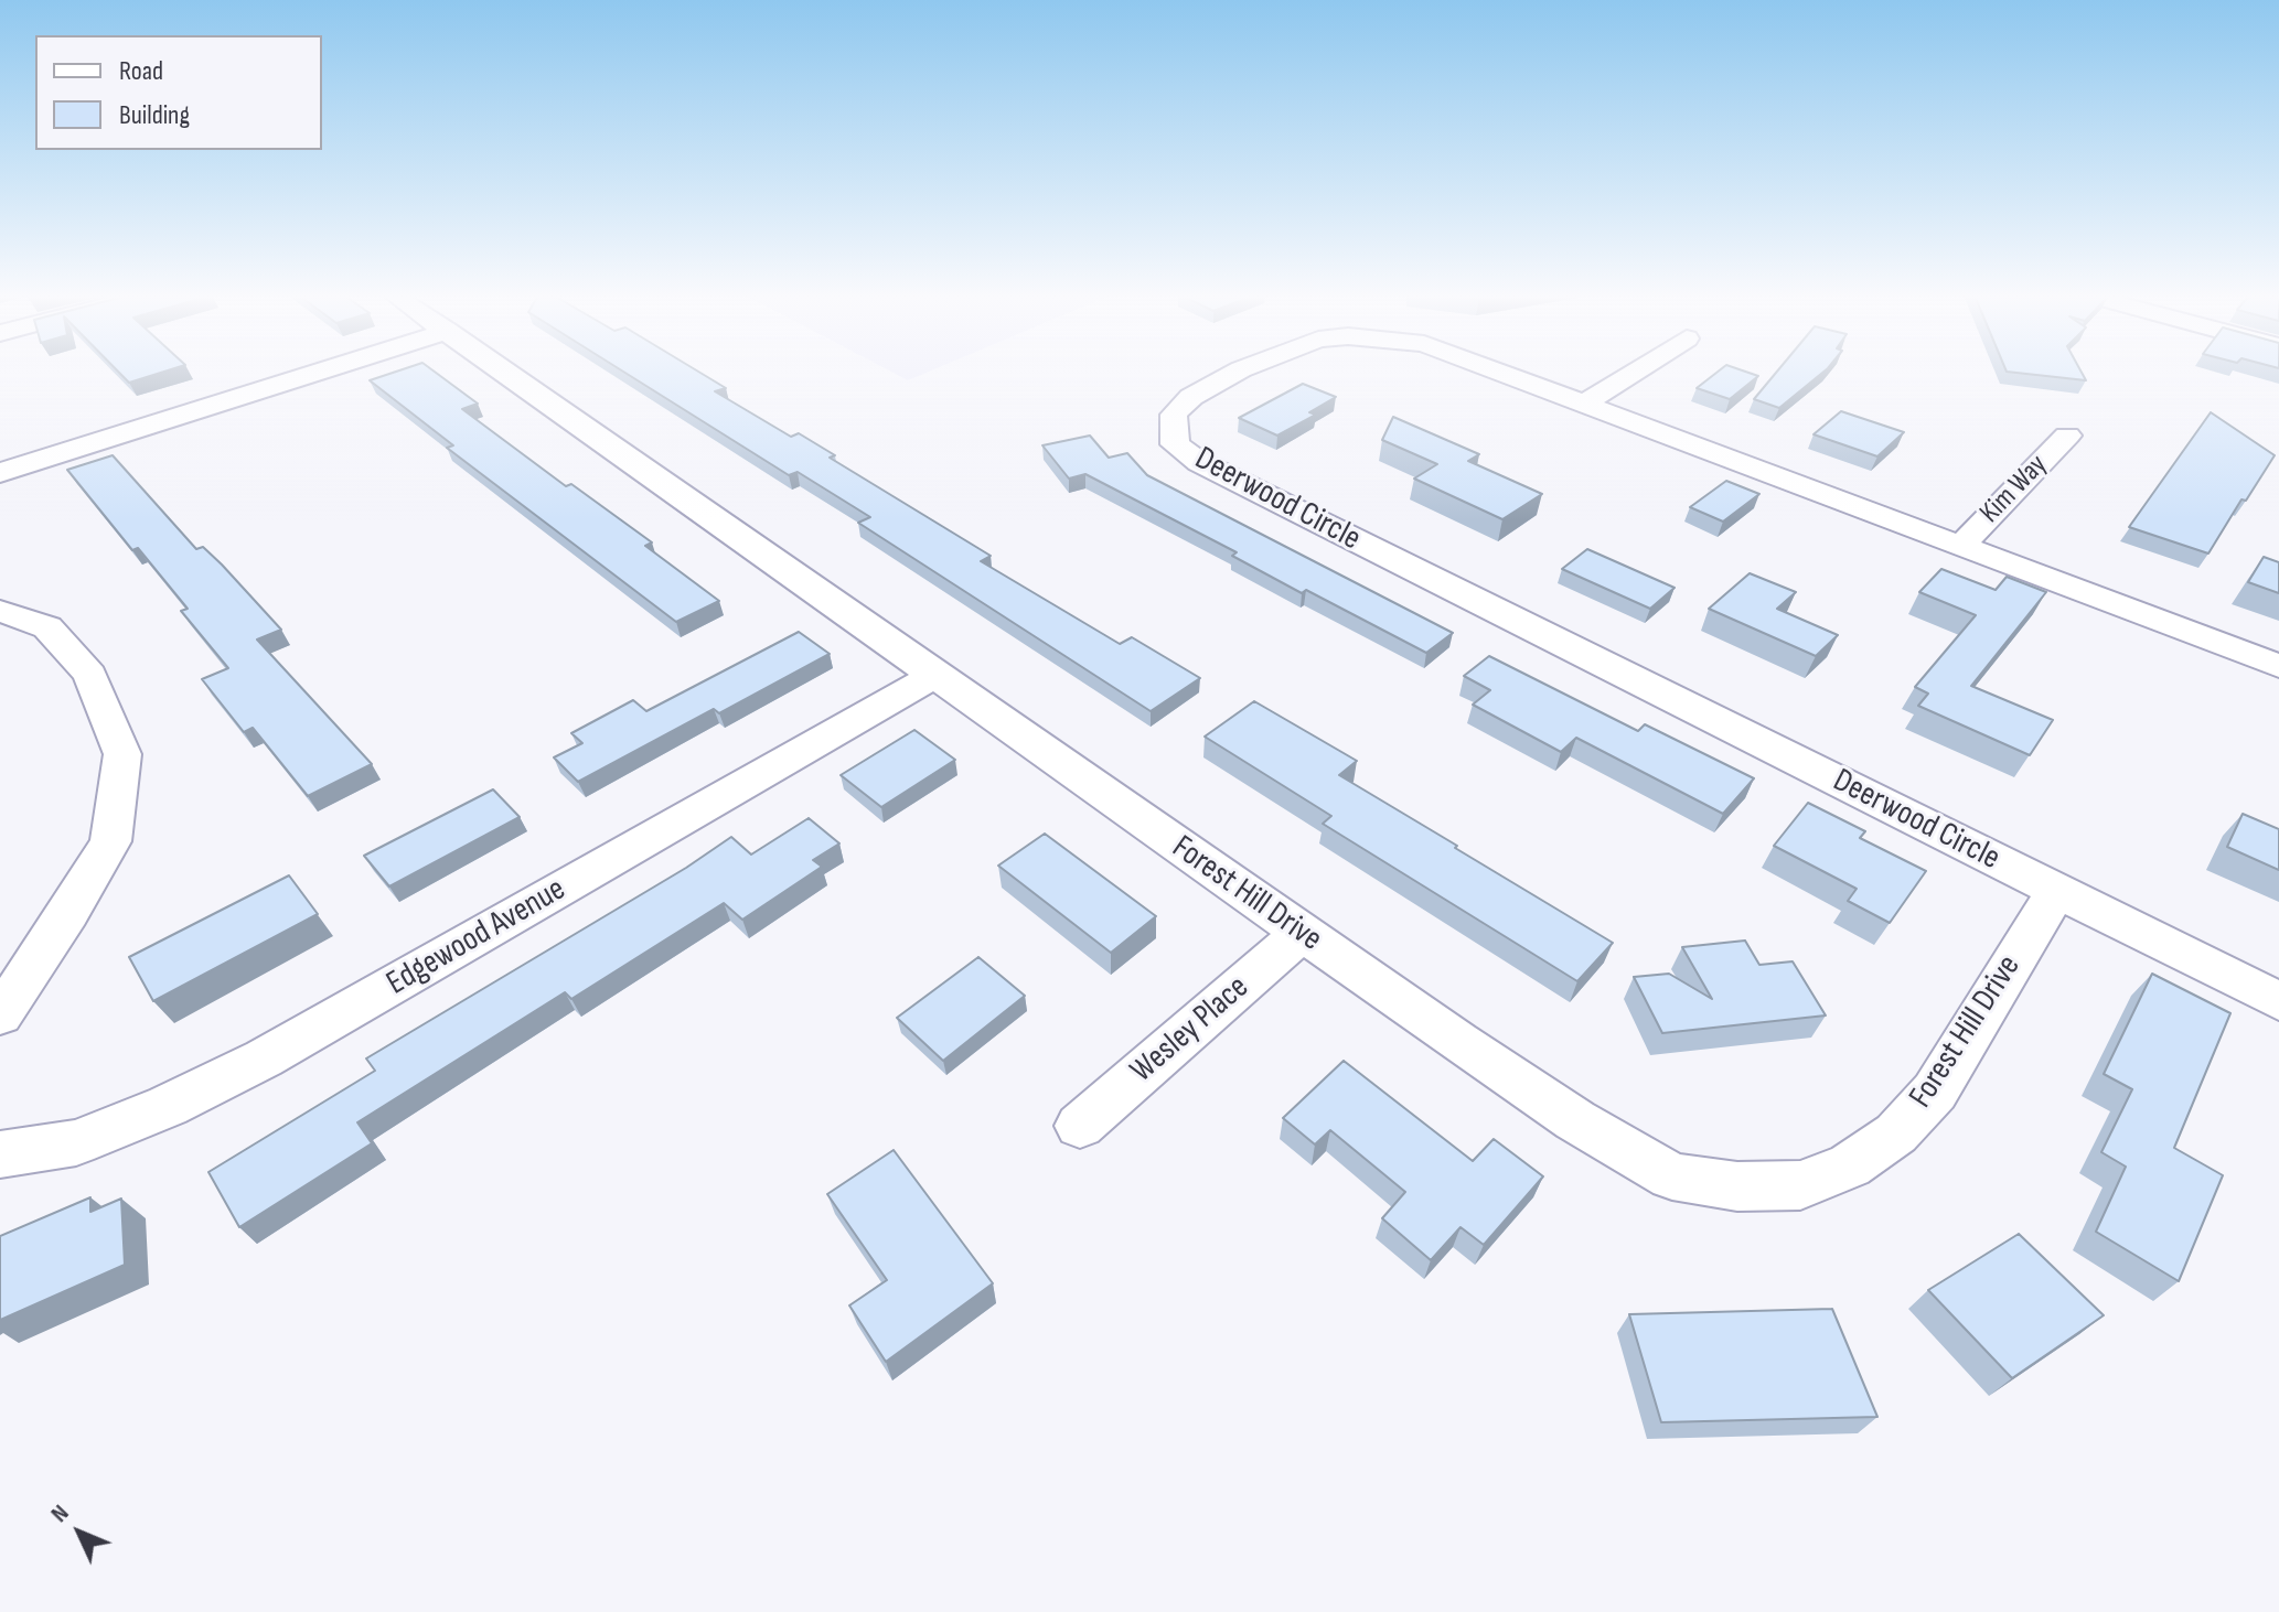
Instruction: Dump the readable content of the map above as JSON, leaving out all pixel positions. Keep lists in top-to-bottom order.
{
  "streets": {
    "street": [
      "Kim Way",
      "Deerwood Circle",
      "Forest Hill Drive",
      "Edgewood Avenue",
      "Wesley Place"
    ]
  },
  "crossings": [
    ["Kim Way", "Deerwood Circle"],
    ["Deerwood Circle", "Forest Hill Drive"],
    ["Forest Hill Drive", "Edgewood Avenue"],
    ["Forest Hill Drive", "Wesley Place"]
  ],
  "legend": ["Road", "Building"],
  "north": "top left"
}
